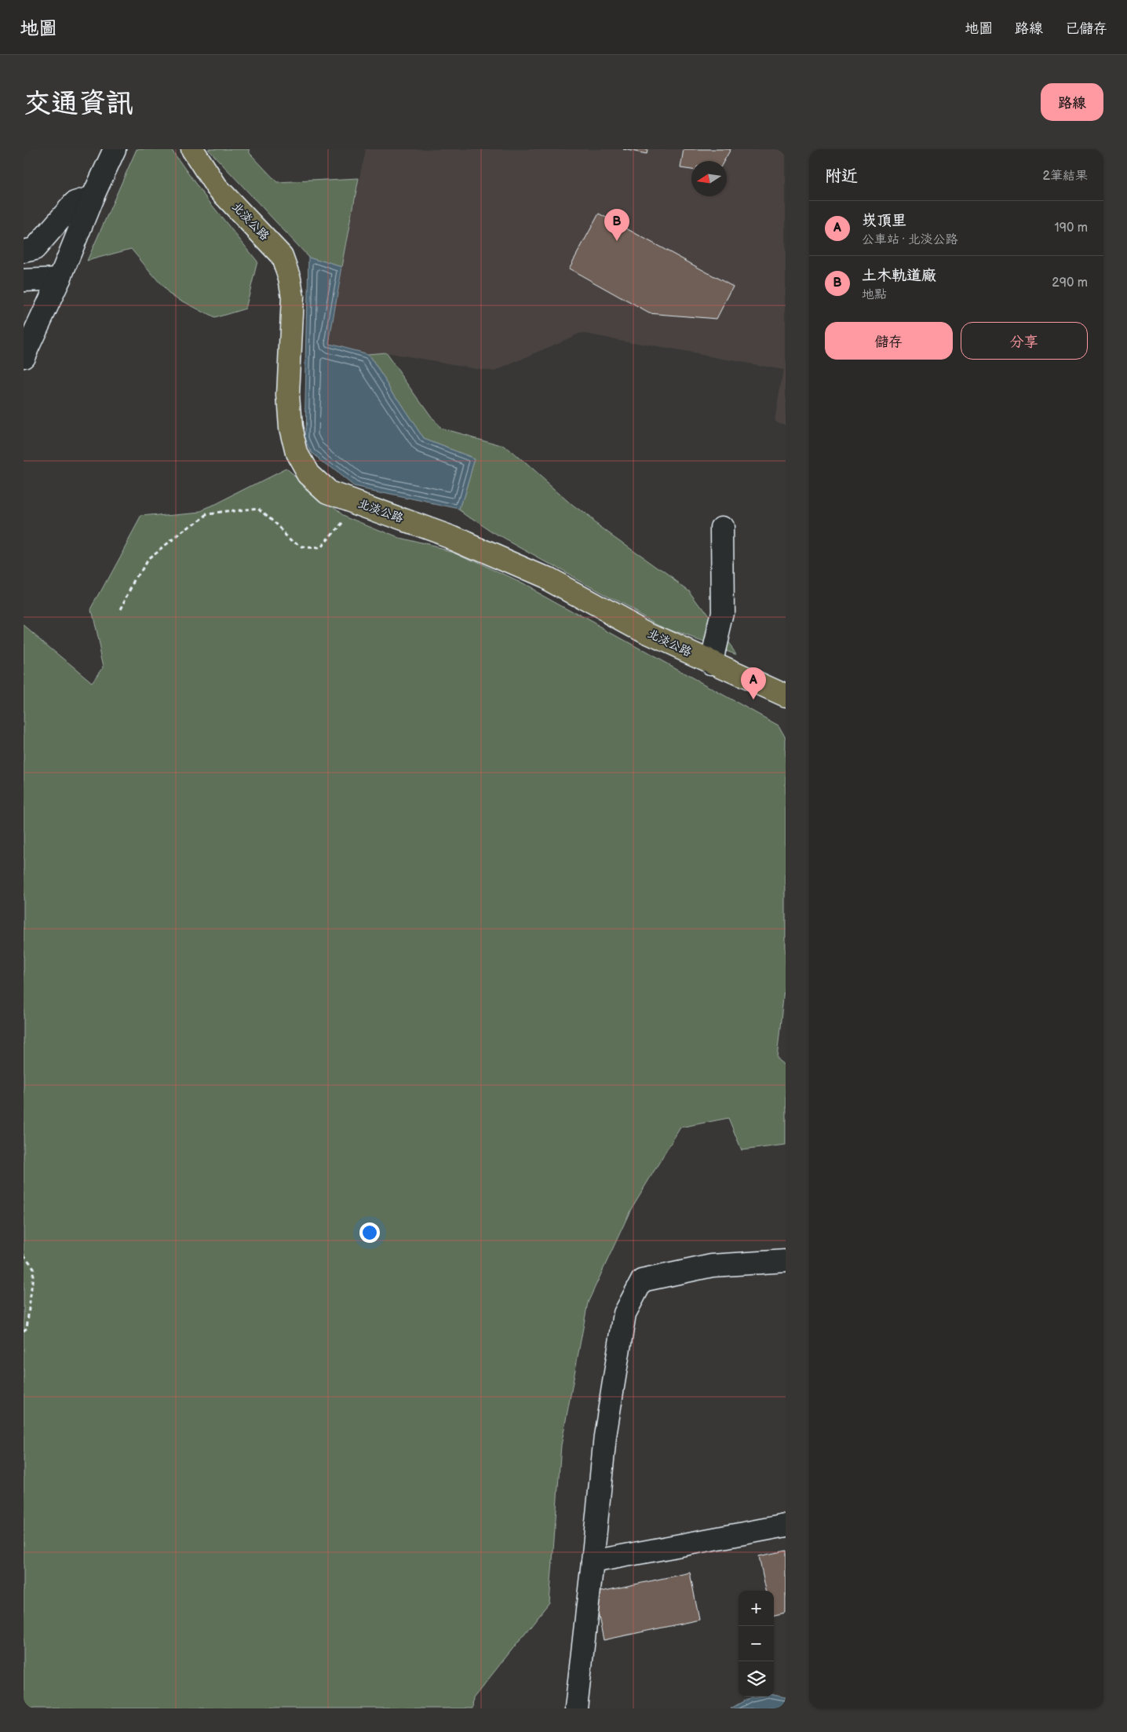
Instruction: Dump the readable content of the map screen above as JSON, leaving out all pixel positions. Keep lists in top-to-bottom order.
{
  "streets": {
    "main road": ["北淡公路"]
  },
  "north": "left",
  "page": {
    "header": "地圖",
    "nav": ["地圖", "路線", "已儲存"],
    "buttons": [
      "路線",
      ["儲存", "分享"]
    ],
    "title": "交通資訊",
    "heading": ["附近", "2筆結果"],
    "list": [
      {
        "mark": "A",
        "name": "崁頂里",
        "note": "公車站 · 北淡公路",
        "value": "190 m"
      },
      {
        "mark": "B",
        "name": "土木軌道廠",
        "note": "地點",
        "value": "290 m"
      }
    ],
    "pins": ["B", "A"],
    "map_buttons": ["+", "−"]
  }
}
